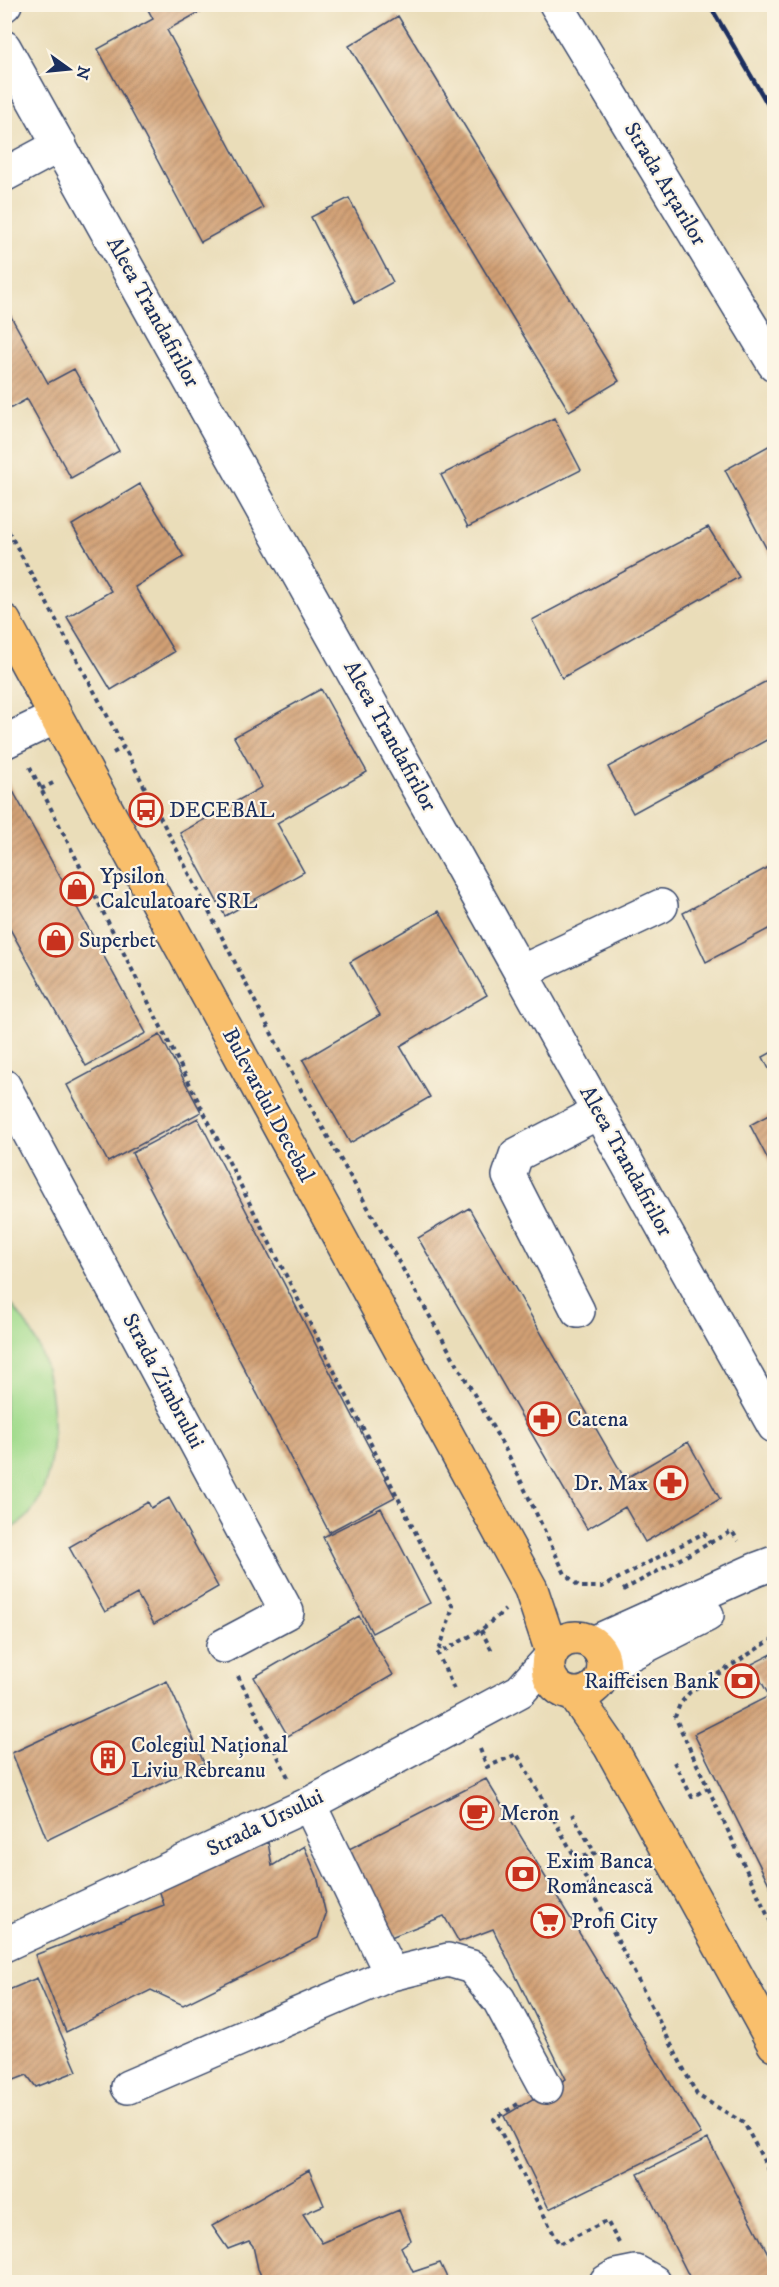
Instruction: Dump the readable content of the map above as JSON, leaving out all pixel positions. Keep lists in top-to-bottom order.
{
  "streets": {
    "main road": ["Bulevardul Decebal"],
    "street": [
      "Strada Arțarilor",
      "Aleea Trandafirilor",
      "Strada Zimbrului",
      "Strada Ursului"
    ]
  },
  "crossings": [
    ["Bulevardul Decebal", "Strada Ursului"]
  ],
  "places": {
    "bus stop": ["DECEBAL"],
    "shop": ["Ypsilon Calculatoare SRL", "Superbet"],
    "pharmacy": ["Catena", "Dr. Max"],
    "bank": ["Raiffeisen Bank", "Exim Banca Românească"],
    "building": ["Colegiul Național Liviu Rebreanu"],
    "cafe": ["Meron"],
    "supermarket": ["Profi City"]
  },
  "north": "right"
}
